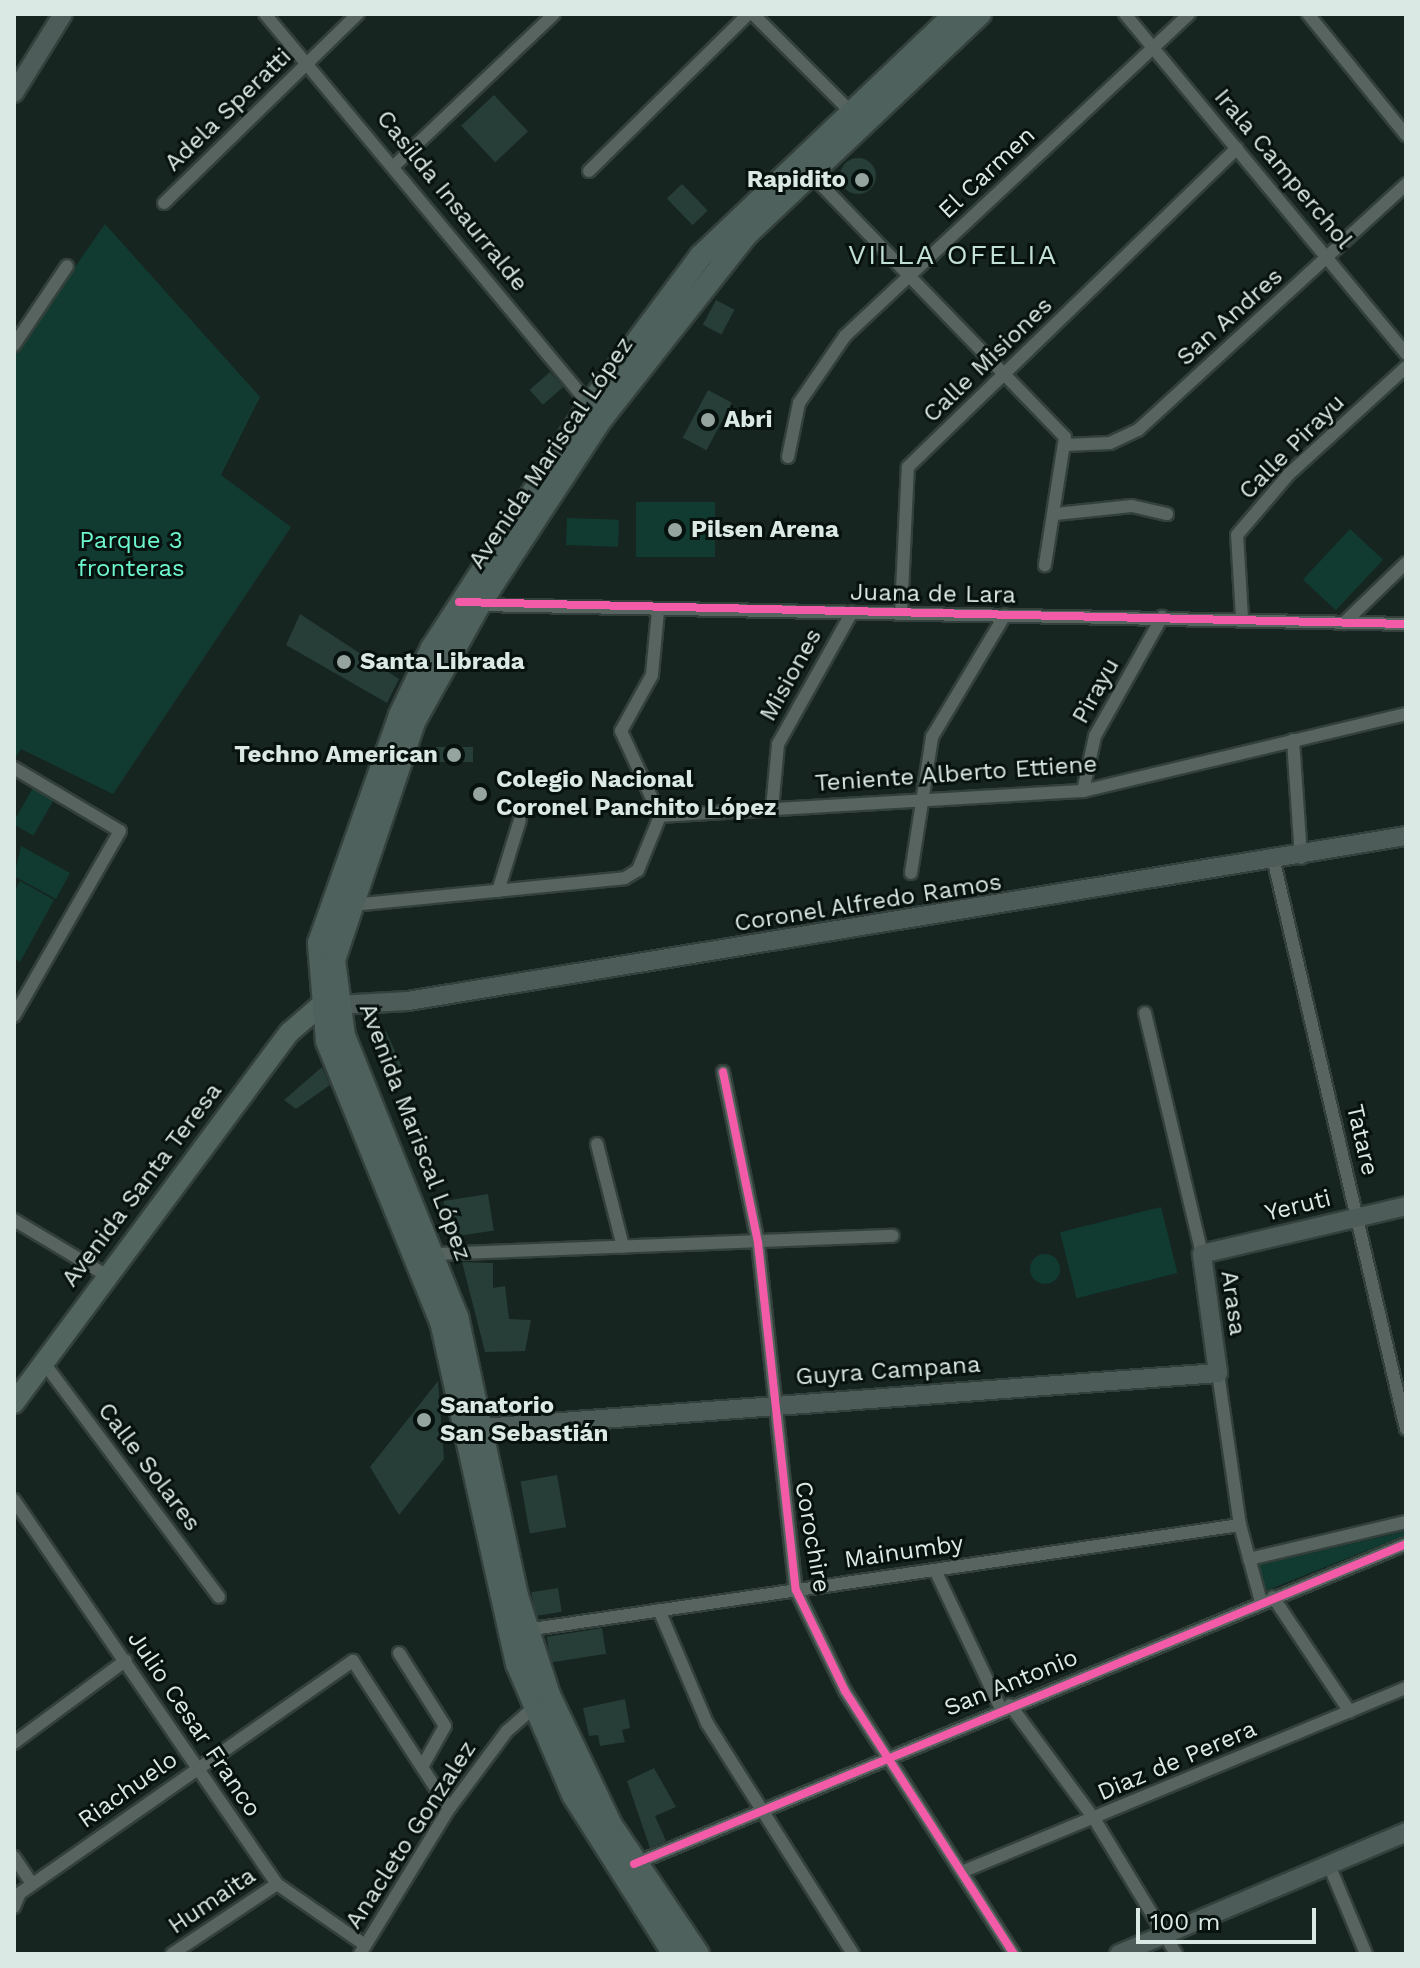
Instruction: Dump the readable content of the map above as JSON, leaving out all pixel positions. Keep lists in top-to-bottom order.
{
  "streets": {
    "highway": ["Avenida Mariscal López"],
    "main road": [
      "Coronel Alfredo Ramos",
      "Avenida Santa Teresa",
      "Yeruti",
      "Arasa",
      "Guyra Campana"
    ],
    "street": [
      "Adela Speratti",
      "Irala Camperchol",
      "El Carmen",
      "Casilda Insaurralde",
      "San Andres",
      "Calle Misiones",
      "Calle Pirayu",
      "Juana de Lara",
      "Misiones",
      "Pirayu",
      "Teniente Alberto Ettiene",
      "Tatare",
      "Calle Solares",
      "Corochire",
      "Mainumby",
      "San Antonio",
      "Julio Cesar Franco",
      "Diaz de Perera",
      "Riachuelo",
      "Anacleto Gonzalez",
      "Humaita"
    ]
  },
  "crossings": [
    ["Adela Speratti", "Casilda Insaurralde"],
    ["Irala Camperchol", "El Carmen"],
    ["Irala Camperchol", "San Andres"],
    ["Irala Camperchol", "Calle Misiones"],
    ["Casilda Insaurralde", "Avenida Mariscal López"],
    ["Calle Misiones", "Juana de Lara"],
    ["Calle Pirayu", "Juana de Lara"],
    ["Avenida Mariscal López", "Juana de Lara"],
    ["Avenida Mariscal López", "Coronel Alfredo Ramos"],
    ["Avenida Mariscal López", "Avenida Santa Teresa"],
    ["Avenida Mariscal López", "Guyra Campana"],
    ["Avenida Mariscal López", "Mainumby"],
    ["Avenida Mariscal López", "San Antonio"],
    ["Avenida Mariscal López", "Anacleto Gonzalez"],
    ["Juana de Lara", "Misiones"],
    ["Juana de Lara", "Pirayu"],
    ["Misiones", "Teniente Alberto Ettiene"],
    ["Pirayu", "Teniente Alberto Ettiene"],
    ["Coronel Alfredo Ramos", "Tatare"],
    ["Coronel Alfredo Ramos", "Avenida Santa Teresa"],
    ["Tatare", "Yeruti"],
    ["Avenida Santa Teresa", "Calle Solares"],
    ["Yeruti", "Arasa"],
    ["Arasa", "Guyra Campana"],
    ["Arasa", "Mainumby"],
    ["Arasa", "San Antonio"],
    ["Arasa", "Diaz de Perera"],
    ["Guyra Campana", "Corochire"],
    ["Corochire", "Mainumby"],
    ["Corochire", "San Antonio"],
    ["Corochire", "Diaz de Perera"],
    ["Julio Cesar Franco", "Riachuelo"],
    ["Julio Cesar Franco", "Anacleto Gonzalez"],
    ["Julio Cesar Franco", "Humaita"]
  ],
  "districts": ["VILLA OFELIA"],
  "parks": ["Parque 3 fronteras"],
  "places": [
    "Rapidito",
    "Abri",
    "Pilsen Arena",
    "Santa Librada",
    "Techno American",
    "Colegio Nacional Coronel Panchito López",
    "Sanatorio San Sebastián"
  ],
  "scale_bar": "100 m"
}
